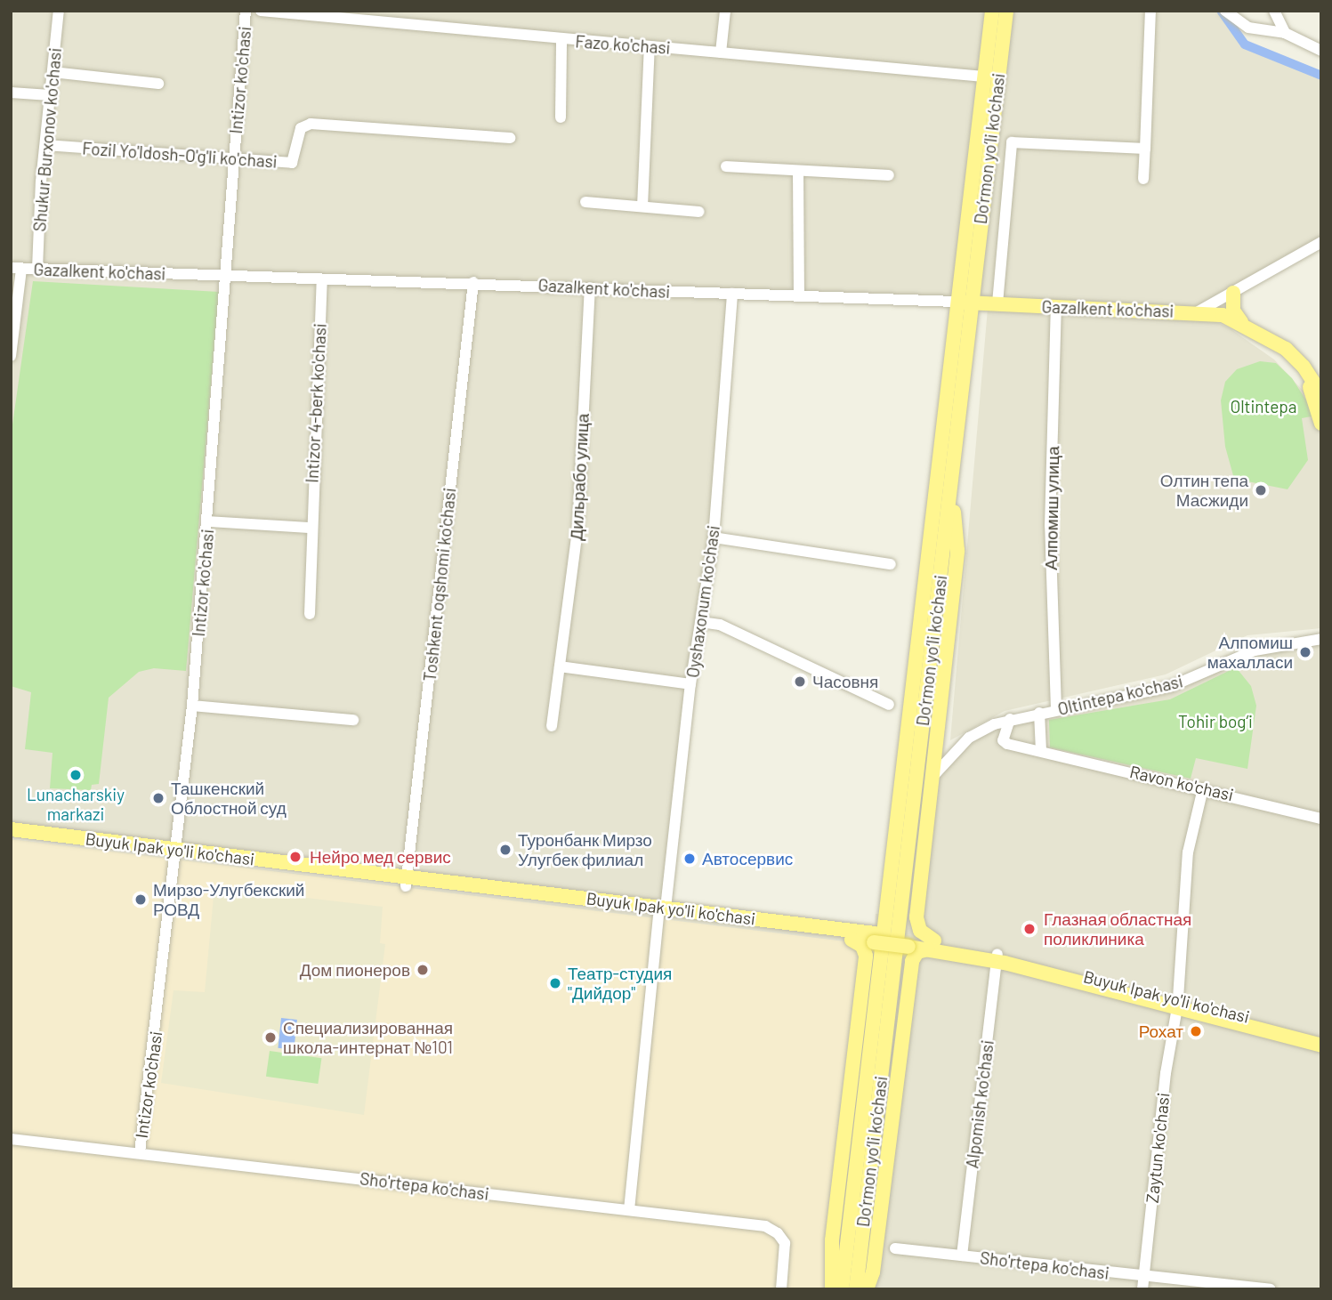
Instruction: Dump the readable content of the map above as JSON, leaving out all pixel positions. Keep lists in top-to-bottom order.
{
  "streets": {
    "main road": ["Do‘rmon yo‘li ko‘chasi", "Gazalkent ko'chasi", "Buyuk Ipak yo'li ko'chasi"],
    "street": [
      "Fazo ko'chasi",
      "Intizor ko'chasi",
      "Shukur Burxonov ko'chasi",
      "Fozil Yo'ldosh-O'g'li ko'chasi",
      "Intizor 4-berk ko'chasi",
      "Дильрабо улица",
      "Алпомиш улица",
      "Toshkent oqshomi ko'chasi",
      "Oyshaxonum ko'chasi",
      "Oltintepa ko'chasi",
      "Ravon ko'chasi",
      "Alpomish ko'chasi",
      "Zaytun ko'chasi",
      "Sho'rtepa ko'chasi"
    ]
  },
  "crossings": [
    ["Fazo ko'chasi", "Do‘rmon yo‘li ko‘chasi"],
    ["Intizor ko'chasi", "Fozil Yo'ldosh-O'g'li ko'chasi"],
    ["Intizor ko'chasi", "Gazalkent ko'chasi"],
    ["Intizor ko'chasi", "Buyuk Ipak yo'li ko'chasi"],
    ["Intizor ko'chasi", "Sho'rtepa ko'chasi"],
    ["Shukur Burxonov ko'chasi", "Fozil Yo'ldosh-O'g'li ko'chasi"],
    ["Shukur Burxonov ko'chasi", "Gazalkent ko'chasi"],
    ["Do‘rmon yo‘li ko‘chasi", "Gazalkent ko'chasi"],
    ["Gazalkent ko'chasi", "Intizor 4-berk ko'chasi"],
    ["Gazalkent ko'chasi", "Дильрабо улица"],
    ["Gazalkent ko'chasi", "Алпомиш улица"],
    ["Gazalkent ko'chasi", "Toshkent oqshomi ko'chasi"],
    ["Gazalkent ko'chasi", "Oyshaxonum ko'chasi"],
    ["Алпомиш улица", "Oltintepa ko'chasi"],
    ["Toshkent oqshomi ko'chasi", "Buyuk Ipak yo'li ko'chasi"],
    ["Oyshaxonum ko'chasi", "Buyuk Ipak yo'li ko'chasi"],
    ["Oyshaxonum ko'chasi", "Sho'rtepa ko'chasi"],
    ["Oltintepa ko'chasi", "Ravon ko'chasi"],
    ["Ravon ko'chasi", "Zaytun ko'chasi"],
    ["Buyuk Ipak yo'li ko'chasi", "Alpomish ko'chasi"],
    ["Buyuk Ipak yo'li ko'chasi", "Zaytun ko'chasi"],
    ["Alpomish ko'chasi", "Sho'rtepa ko'chasi"],
    ["Zaytun ko'chasi", "Sho'rtepa ko'chasi"]
  ],
  "parks": ["Oltintepa", "Tohir bog‘i"],
  "places": [
    "Олтин тепа Масжиди",
    "Алпомиш махалласи",
    "Часовня",
    "Lunacharskiy markazi",
    "Ташкенский Облостной суд",
    "Туронбанк Мирзо Улугбек филиал",
    "Нейро мед сервис",
    "Автосервис",
    "Мирзо-Улугбекский РОВД",
    "Глазная областная поликлиника",
    "Дом пионеров",
    "Театр-студия \"Дийдор\"",
    "Рохат",
    "Специализированная школа-интернат №101"
  ]
}
